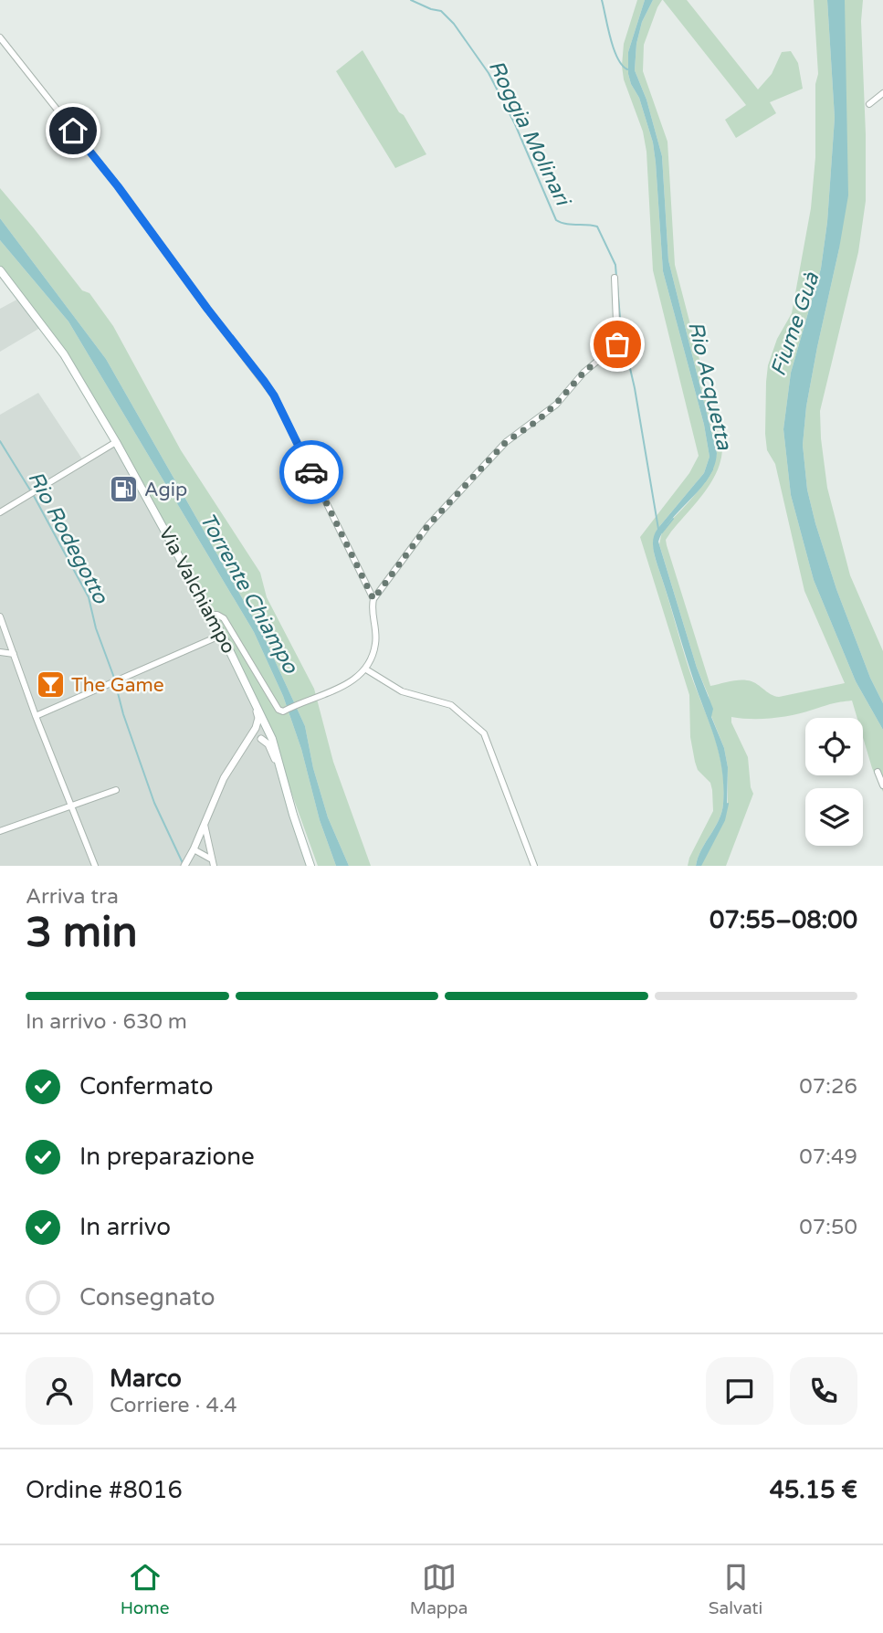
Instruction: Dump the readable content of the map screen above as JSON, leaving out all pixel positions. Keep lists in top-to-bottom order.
{
  "streets": {
    "main road": ["Via Valchiampo"]
  },
  "water": [
    "Roggia Molinari",
    "Fiume Guà",
    "Rio Acquetta",
    "Rio Rodegotto",
    "Torrente Chiampo"
  ],
  "places": {
    "fuel station": ["Agip"],
    "bar": ["The Game"]
  },
  "page": {
    "heading": ["3 min", "Arriva tra", "07:55–08:00"],
    "panel": [
      "Marco",
      "Corriere · 4.4",
      "Ordine #8016",
      "45.15 €"
    ],
    "bar": "In arrivo · 630 m",
    "list": [
      ["Confermato", "07:26"],
      ["In preparazione", "07:49"],
      ["In arrivo", "07:50"],
      "Consegnato"
    ],
    "tabs": ["Home", "Mappa", "Salvati"]
  }
}
